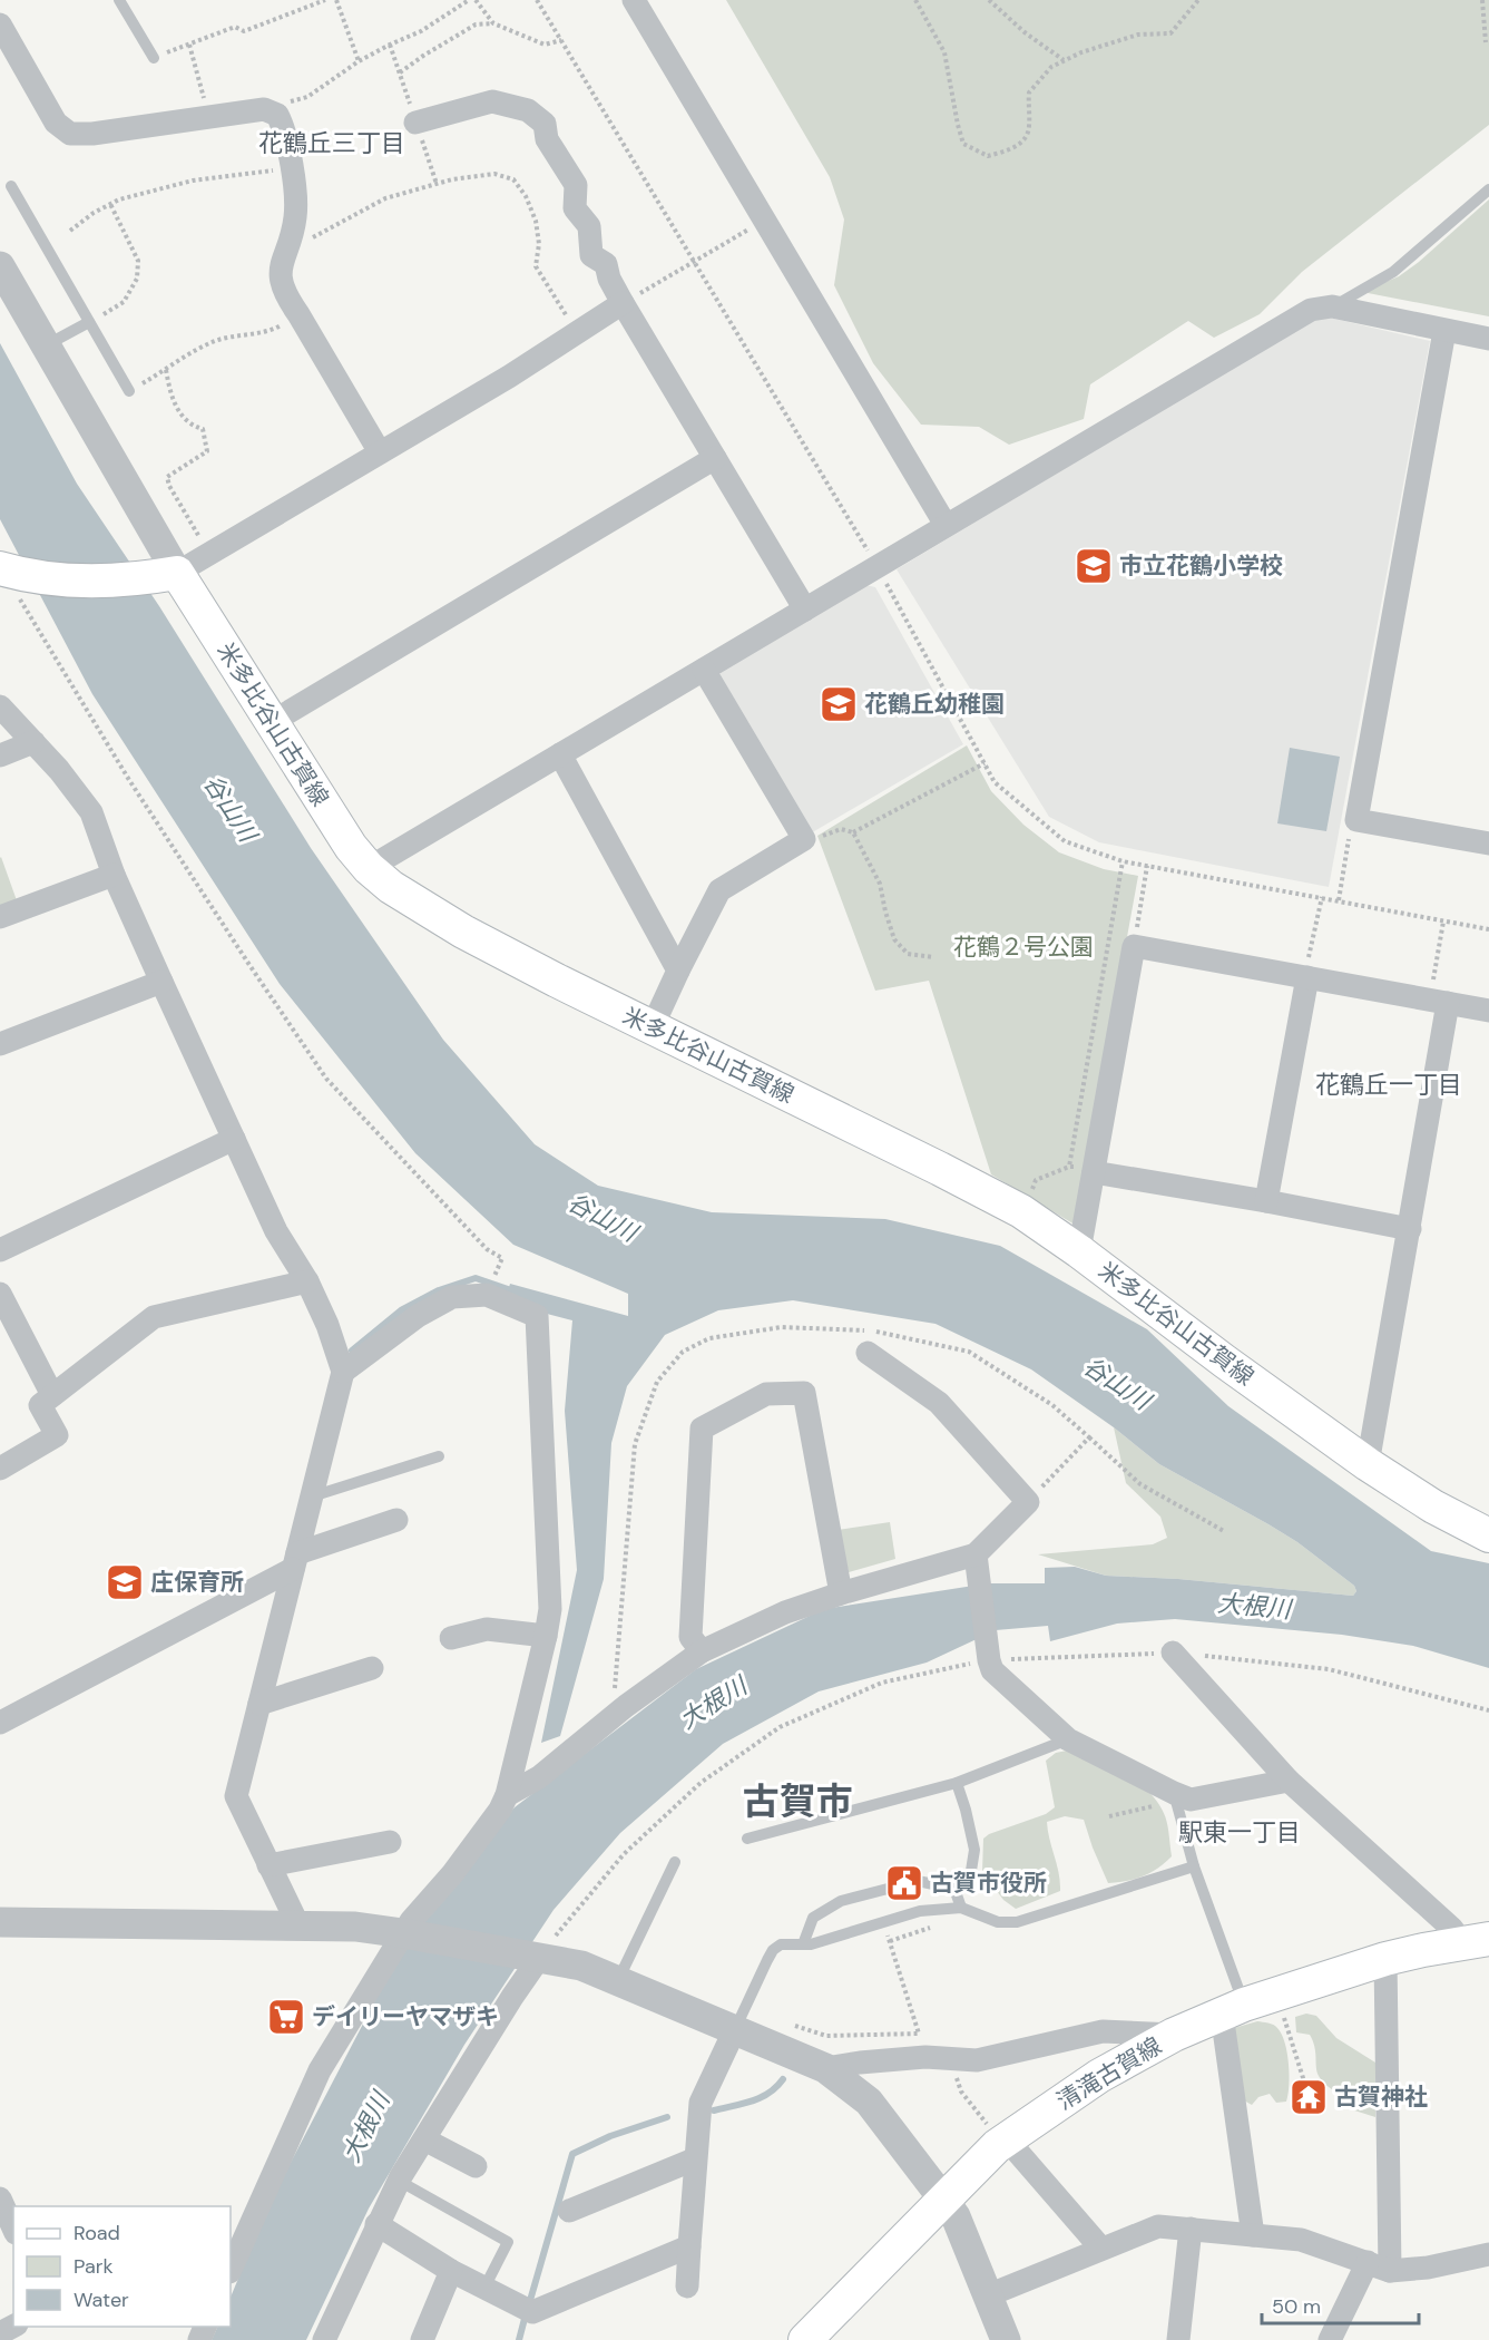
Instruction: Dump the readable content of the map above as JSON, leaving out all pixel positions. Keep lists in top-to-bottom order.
{
  "streets": {
    "main road": ["米多比谷山古賀線", "清滝古賀線"]
  },
  "districts": [
    "花鶴丘三丁目",
    "花鶴丘一丁目",
    "古賀市",
    "駅東一丁目"
  ],
  "water": ["谷山川", "大根川"],
  "parks": ["花鶴２号公園"],
  "places": {
    "school or university": ["市立花鶴小学校", "花鶴丘幼稚園", "庄保育所"],
    "public building": ["古賀市役所"],
    "supermarket": ["デイリーヤマザキ"],
    "temple": ["古賀神社"]
  },
  "legend": ["Road", "Park", "Water"],
  "scale_bar": "50 m"
}
